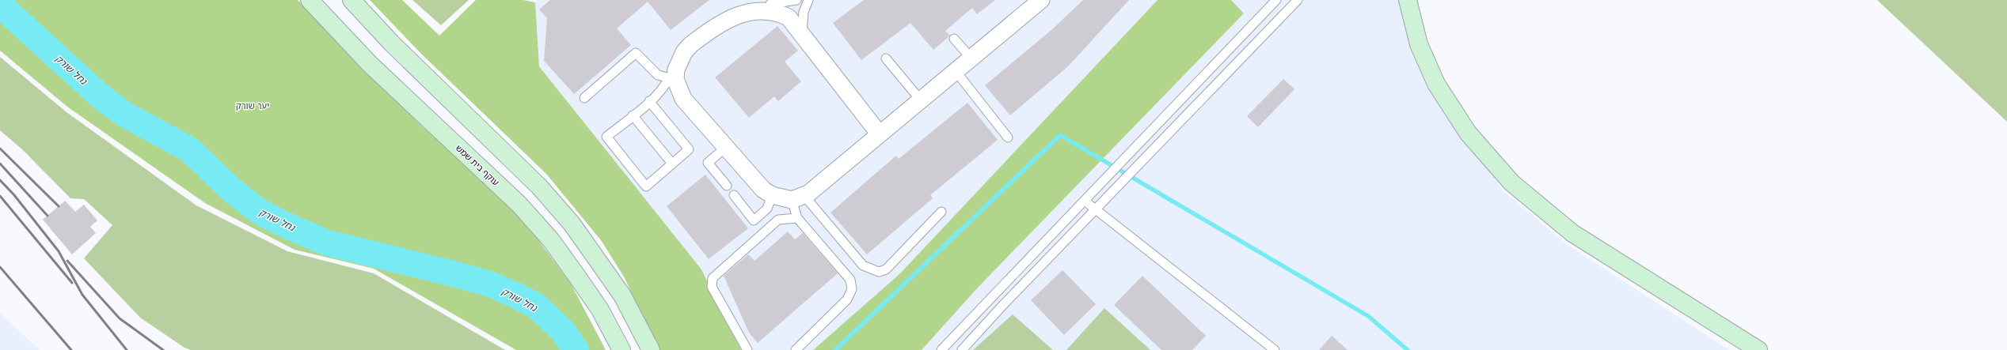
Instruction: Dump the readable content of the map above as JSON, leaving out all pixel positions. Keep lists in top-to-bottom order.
{
  "streets": {
    "main road": ["עוקף בית שמש"]
  },
  "water": ["נחל שורק"],
  "parks": ["יער שורק"]
}
